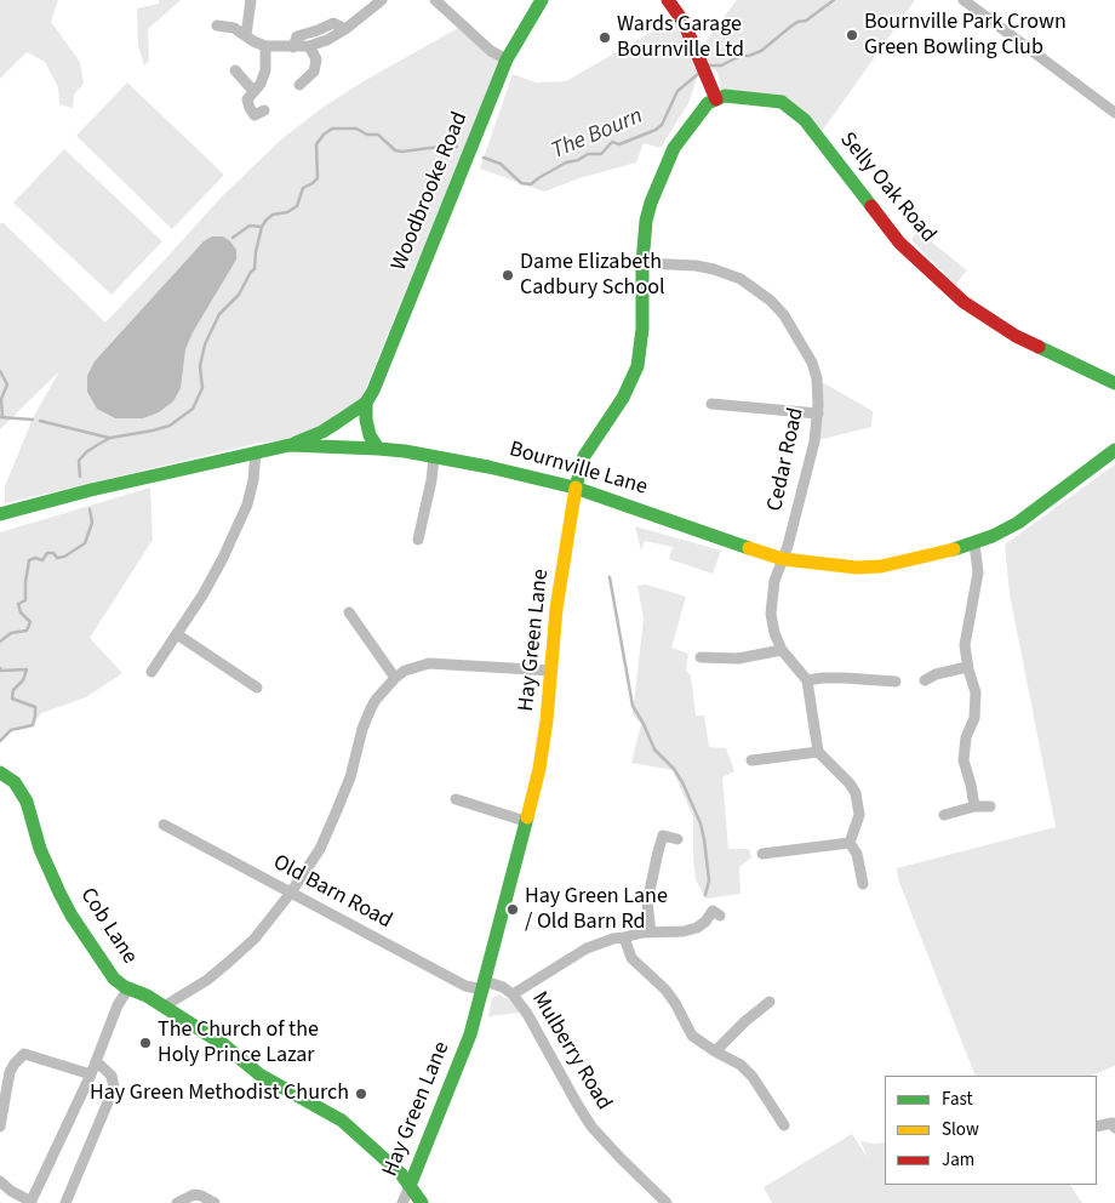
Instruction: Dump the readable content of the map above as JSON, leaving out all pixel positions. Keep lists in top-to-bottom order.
{
  "streets": {
    "street": [
      "Selly Oak Road",
      "Woodbrooke Road",
      "Cedar Road",
      "Bournville Lane",
      "Hay Green Lane",
      "Old Barn Road",
      "Cob Lane",
      "Mulberry Road"
    ]
  },
  "crossings": [
    ["Selly Oak Road", "Hay Green Lane"],
    ["Cedar Road", "Bournville Lane"],
    ["Cedar Road", "Hay Green Lane"],
    ["Bournville Lane", "Hay Green Lane"],
    ["Hay Green Lane", "Old Barn Road"],
    ["Hay Green Lane", "Cob Lane"],
    ["Hay Green Lane", "Mulberry Road"],
    ["Old Barn Road", "Mulberry Road"]
  ],
  "water": ["The Bourn"],
  "places": [
    "Bournville Park Crown Green Bowling Club",
    "Wards Garage Bournville Ltd",
    "Dame Elizabeth Cadbury School",
    "Hay Green Lane / Old Barn Rd",
    "The Church of the Holy Prince Lazar",
    "Hay Green Methodist Church"
  ],
  "legend": ["Fast", "Slow", "Jam"]
}
